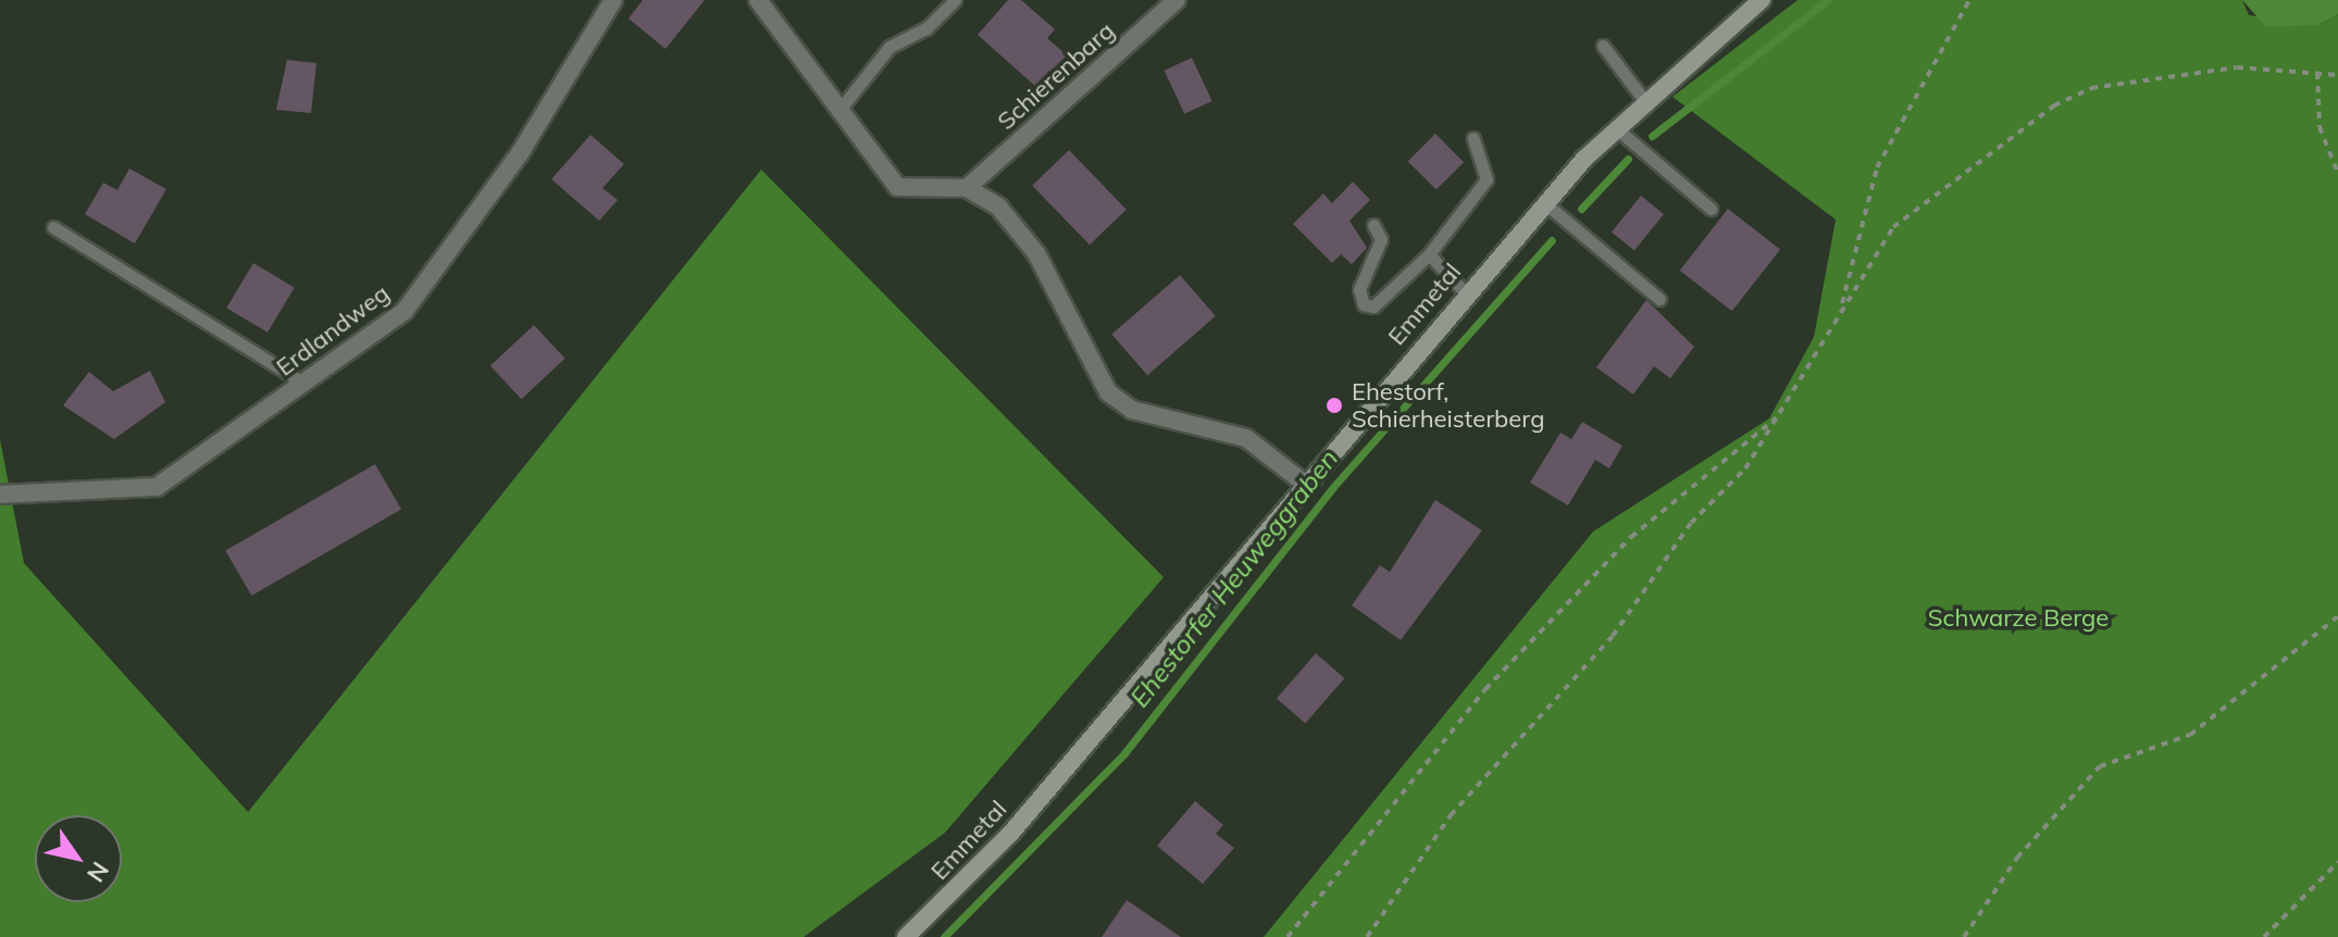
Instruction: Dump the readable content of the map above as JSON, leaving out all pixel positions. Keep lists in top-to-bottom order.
{
  "streets": {
    "main road": ["Emmetal"],
    "street": ["Schierenbarg", "Erdlandweg"]
  },
  "water": ["Ehestorfer Heuweggraben"],
  "parks": ["Schwarze Berge"],
  "places": ["Ehestorf, Schierheisterberg"],
  "north": "bottom right"
}
